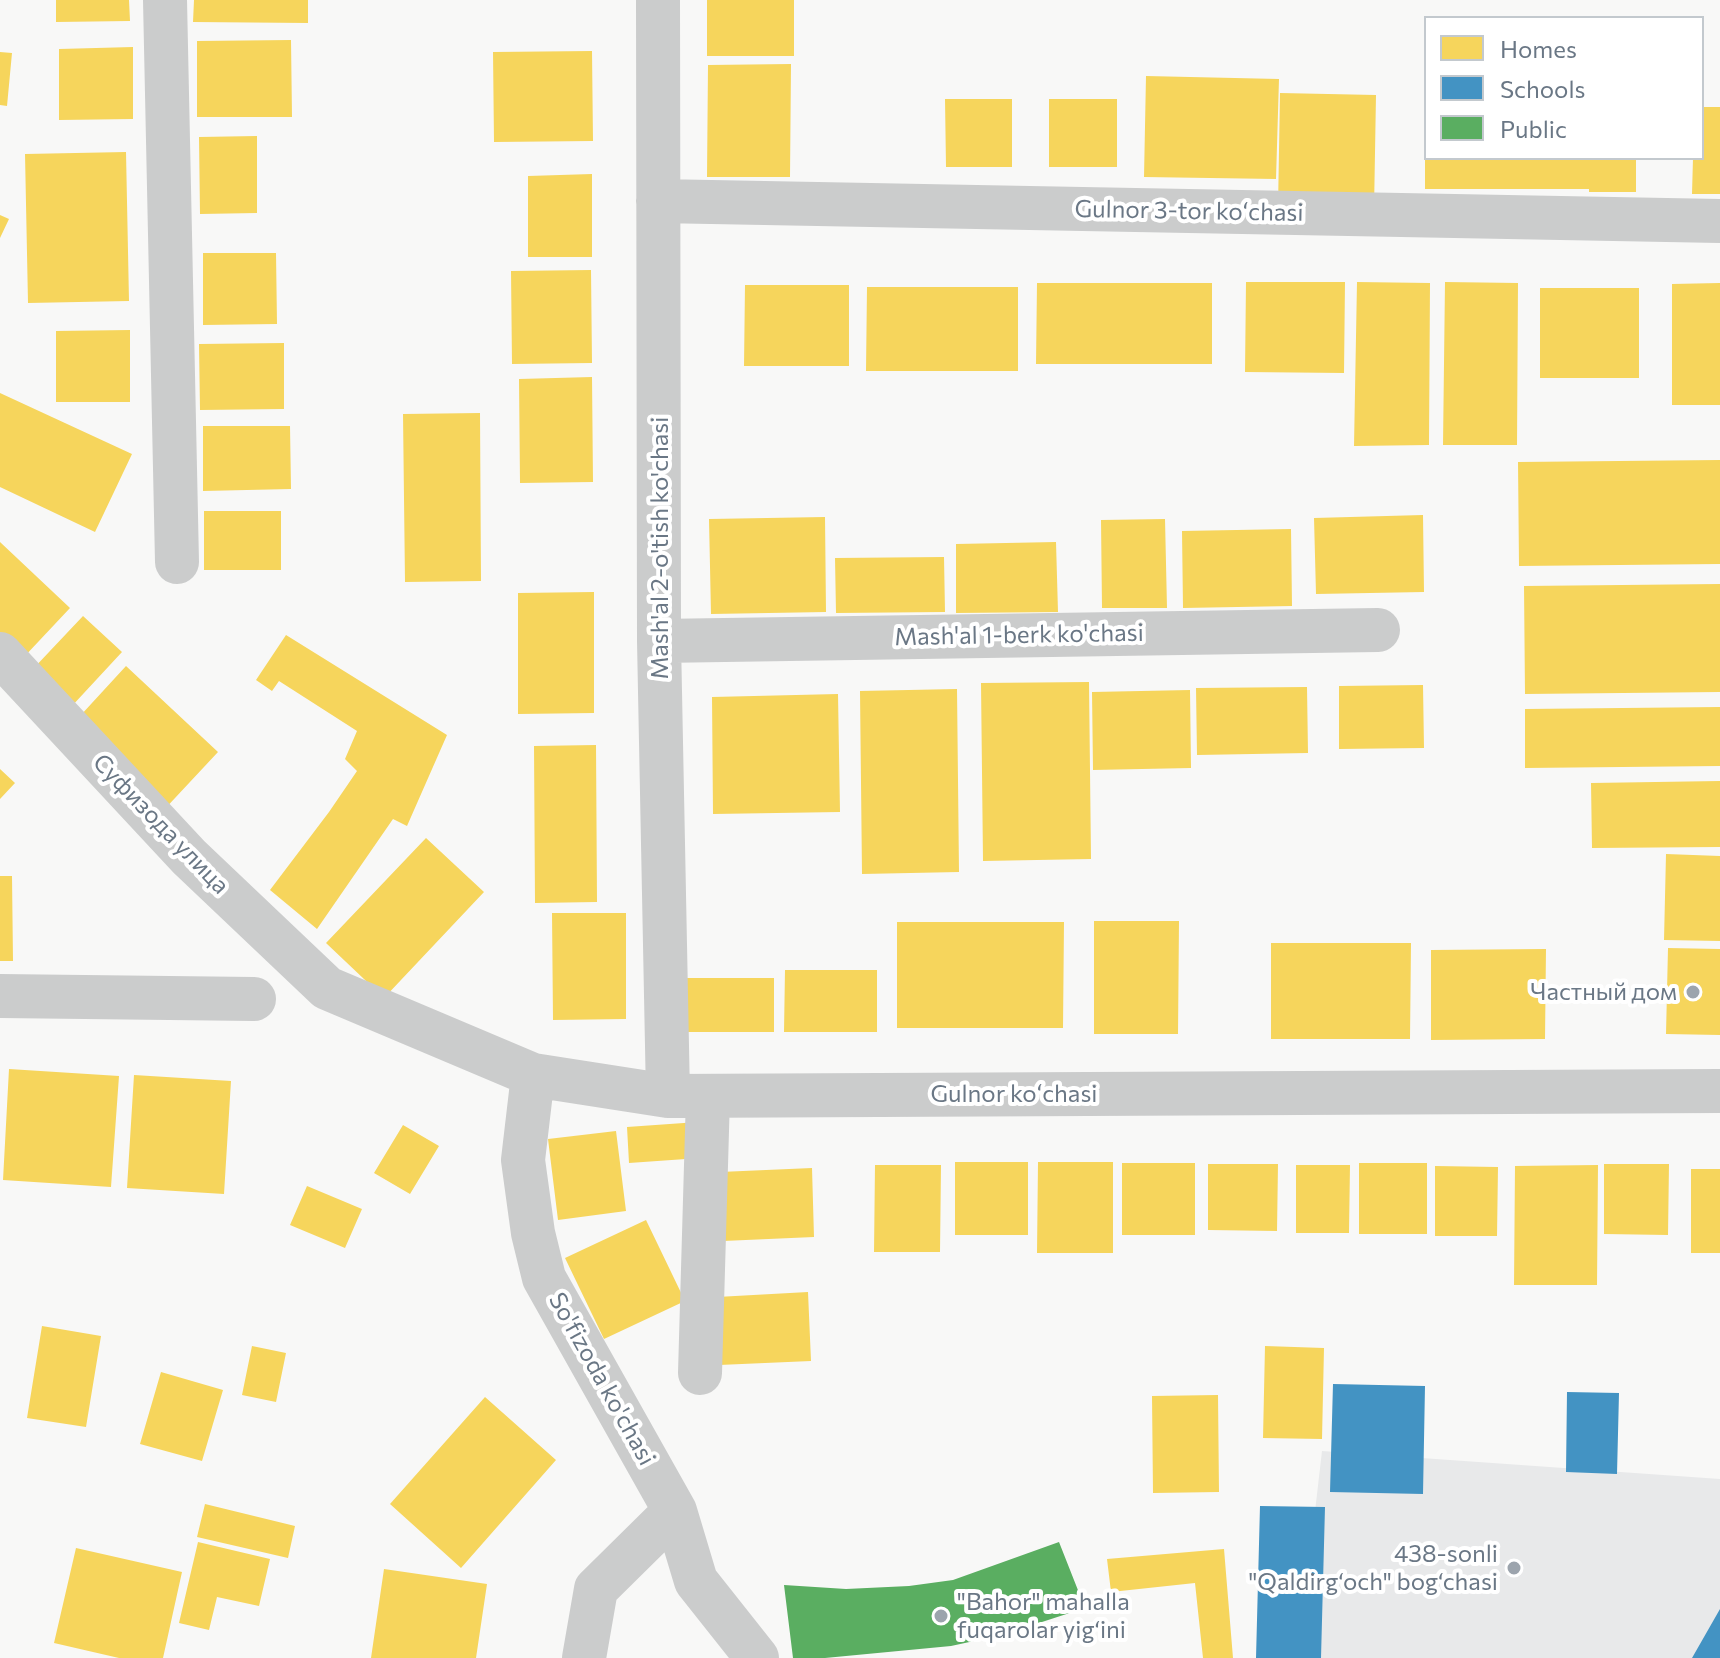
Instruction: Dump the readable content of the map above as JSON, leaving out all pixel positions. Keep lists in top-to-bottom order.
{
  "streets": {
    "street": [
      "Gulnor 3-tor koʻchasi",
      "Mash'al 2-o'tish ko'chasi",
      "Mash'al 1-berk ko'chasi",
      "Суфизода улица",
      "Gulnor koʻchasi",
      "So'fizoda ko'chasi"
    ]
  },
  "crossings": [
    ["Gulnor 3-tor koʻchasi", "Mash'al 2-o'tish ko'chasi"],
    ["Mash'al 2-o'tish ko'chasi", "Mash'al 1-berk ko'chasi"],
    ["Mash'al 2-o'tish ko'chasi", "Gulnor koʻchasi"],
    ["Суфизода улица", "Gulnor koʻchasi"],
    ["Gulnor koʻchasi", "So'fizoda ko'chasi"]
  ],
  "places": ["Частный дом", "438-sonli \"Qaldirg‘och\" bog‘chasi", "\"Bahor\" mahalla fuqarolar yig‘ini"],
  "legend": ["Homes", "Schools", "Public"]
}
